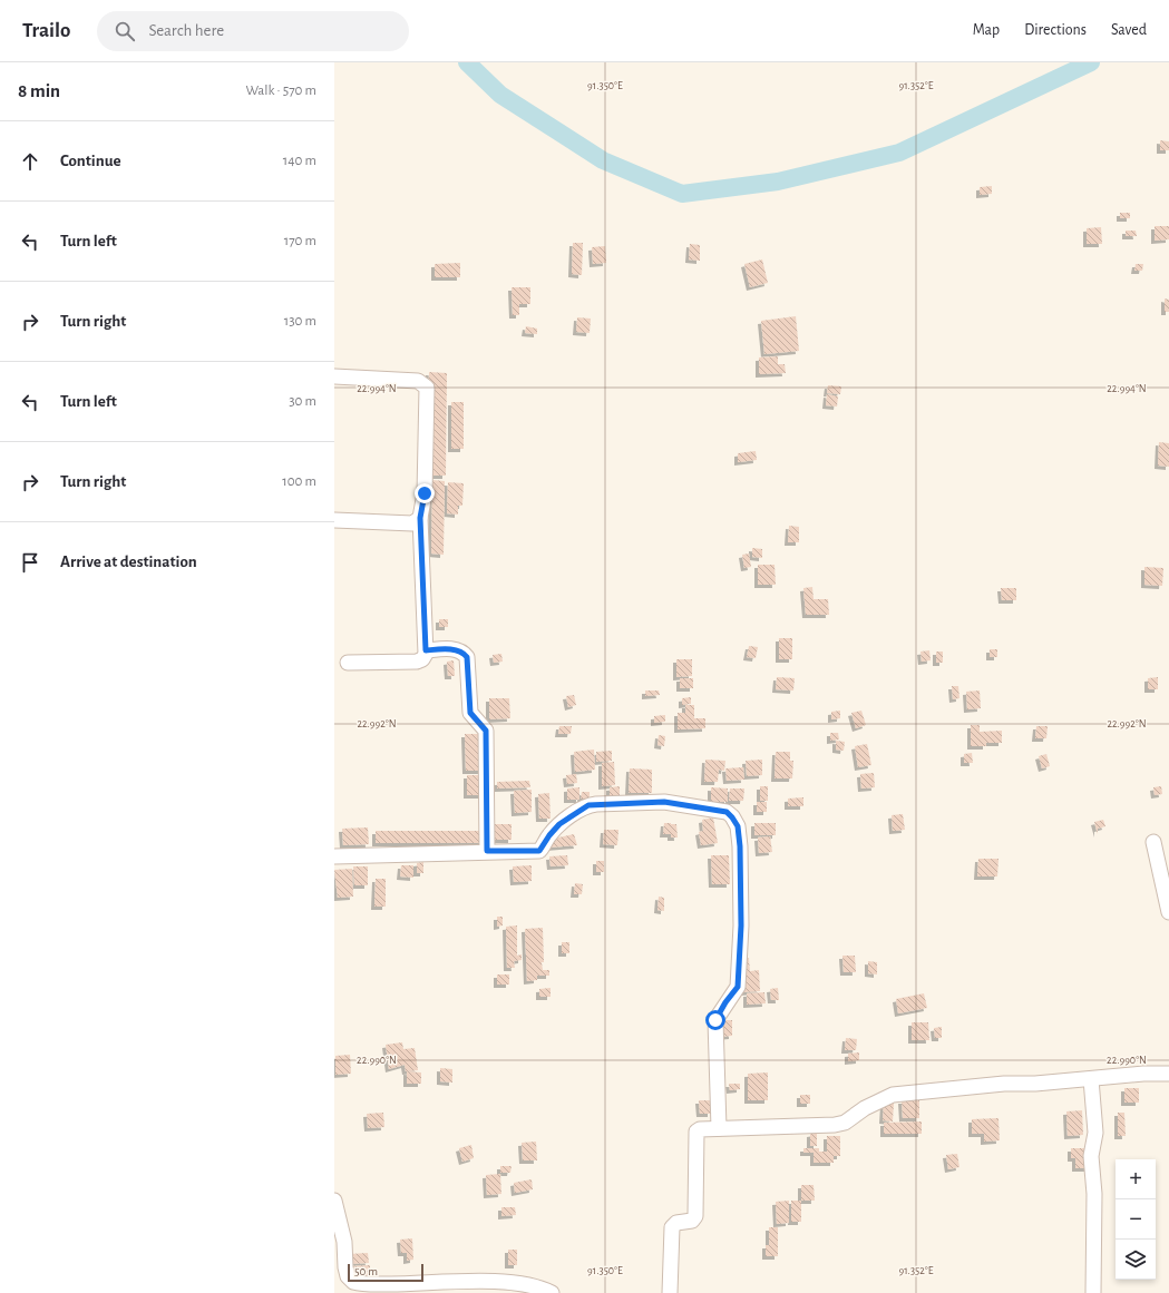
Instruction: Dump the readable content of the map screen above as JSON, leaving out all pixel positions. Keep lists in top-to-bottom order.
{
  "scale_bar": "50 m",
  "page": {
    "header": "Trailo",
    "search": "Search here",
    "nav": ["Map", "Directions", "Saved"],
    "heading": ["8 min", "Walk · 570 m"],
    "list": [
      ["Continue", "140 m"],
      ["Turn left", "170 m"],
      ["Turn right", "130 m"],
      ["Turn left", "30 m"],
      ["Turn right", "100 m"],
      "Arrive at destination"
    ],
    "map_buttons": ["+", "−"],
    "scale": "50 m"
  },
  "coordinates": [
    "91.350°E",
    "91.352°E",
    "22.994°N",
    "22.992°N",
    "22.990°N"
  ]
}
